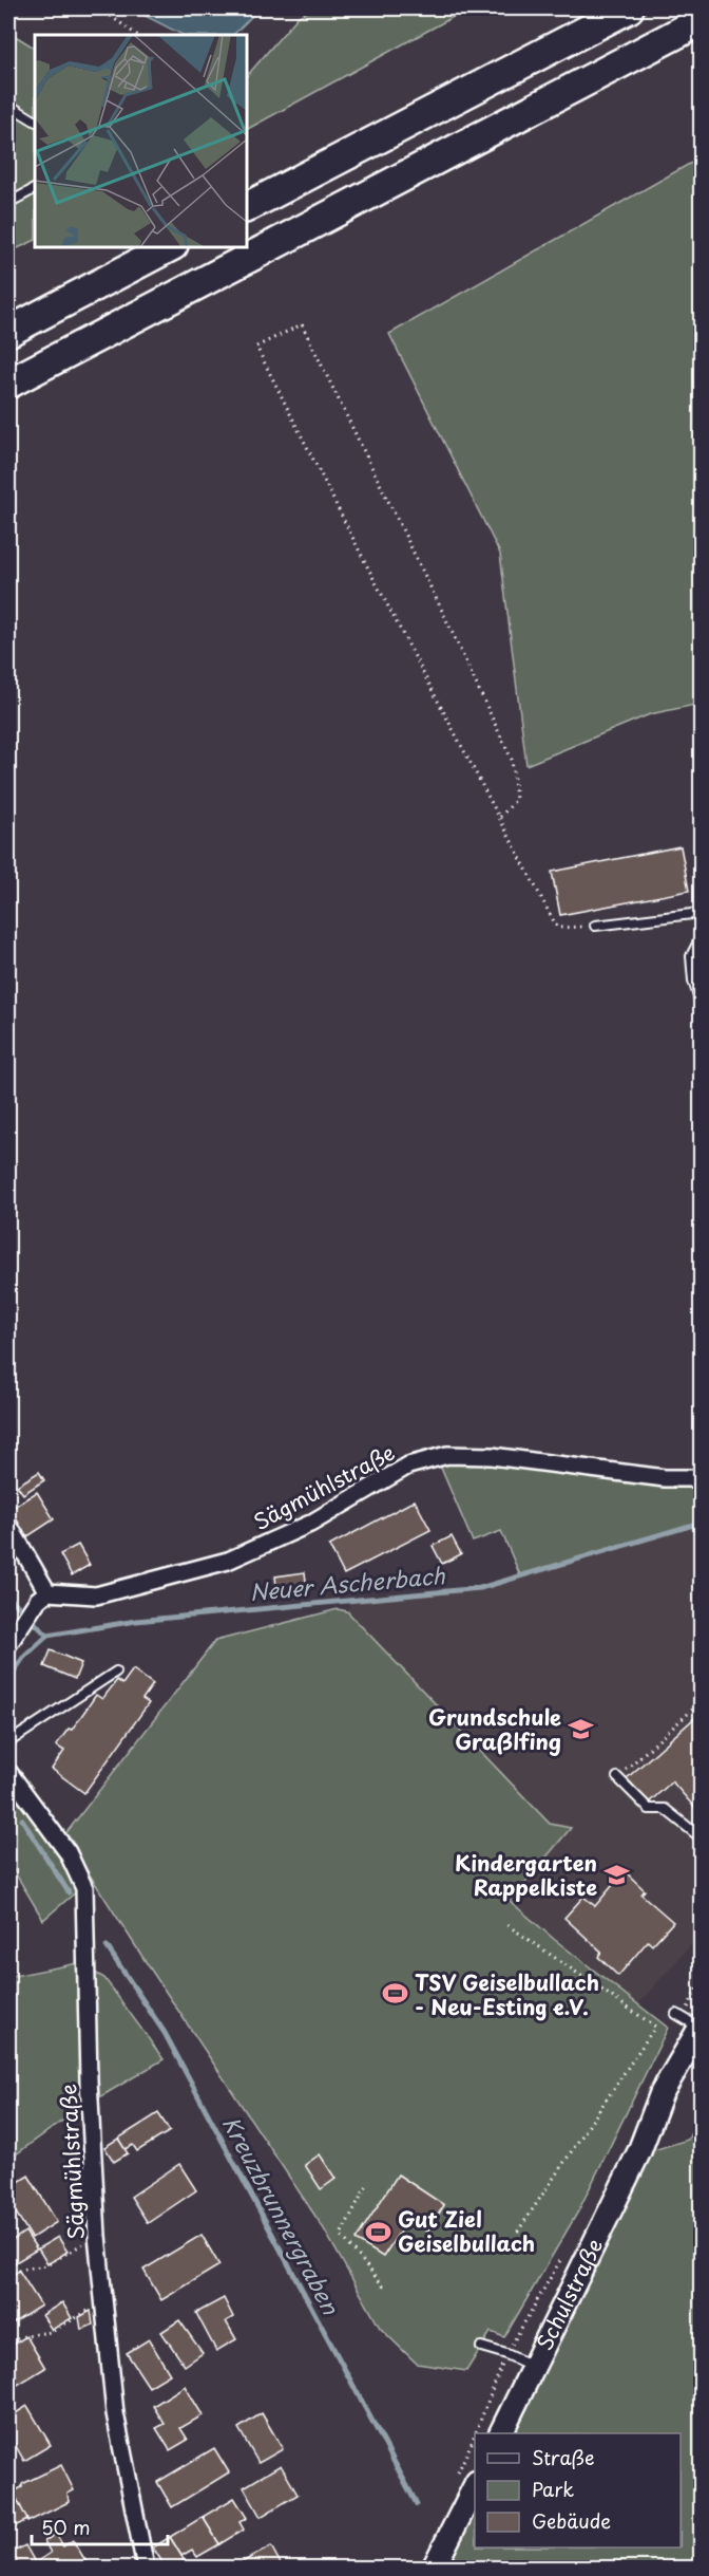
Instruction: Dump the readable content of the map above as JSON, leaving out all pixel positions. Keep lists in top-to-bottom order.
{
  "streets": {
    "street": ["Sägmühlstraße", "Schulstraße"]
  },
  "water": ["Neuer Ascherbach", "Kreuzbrunnergraben"],
  "places": {
    "school or university": ["Grundschule Graßlfing", "Kindergarten Rappelkiste"],
    "sports": ["TSV Geiselbullach - Neu-Esting e.V.", "Gut Ziel Geiselbullach"]
  },
  "legend": ["Straße", "Park", "Gebäude"],
  "scale_bar": "50 m"
}
